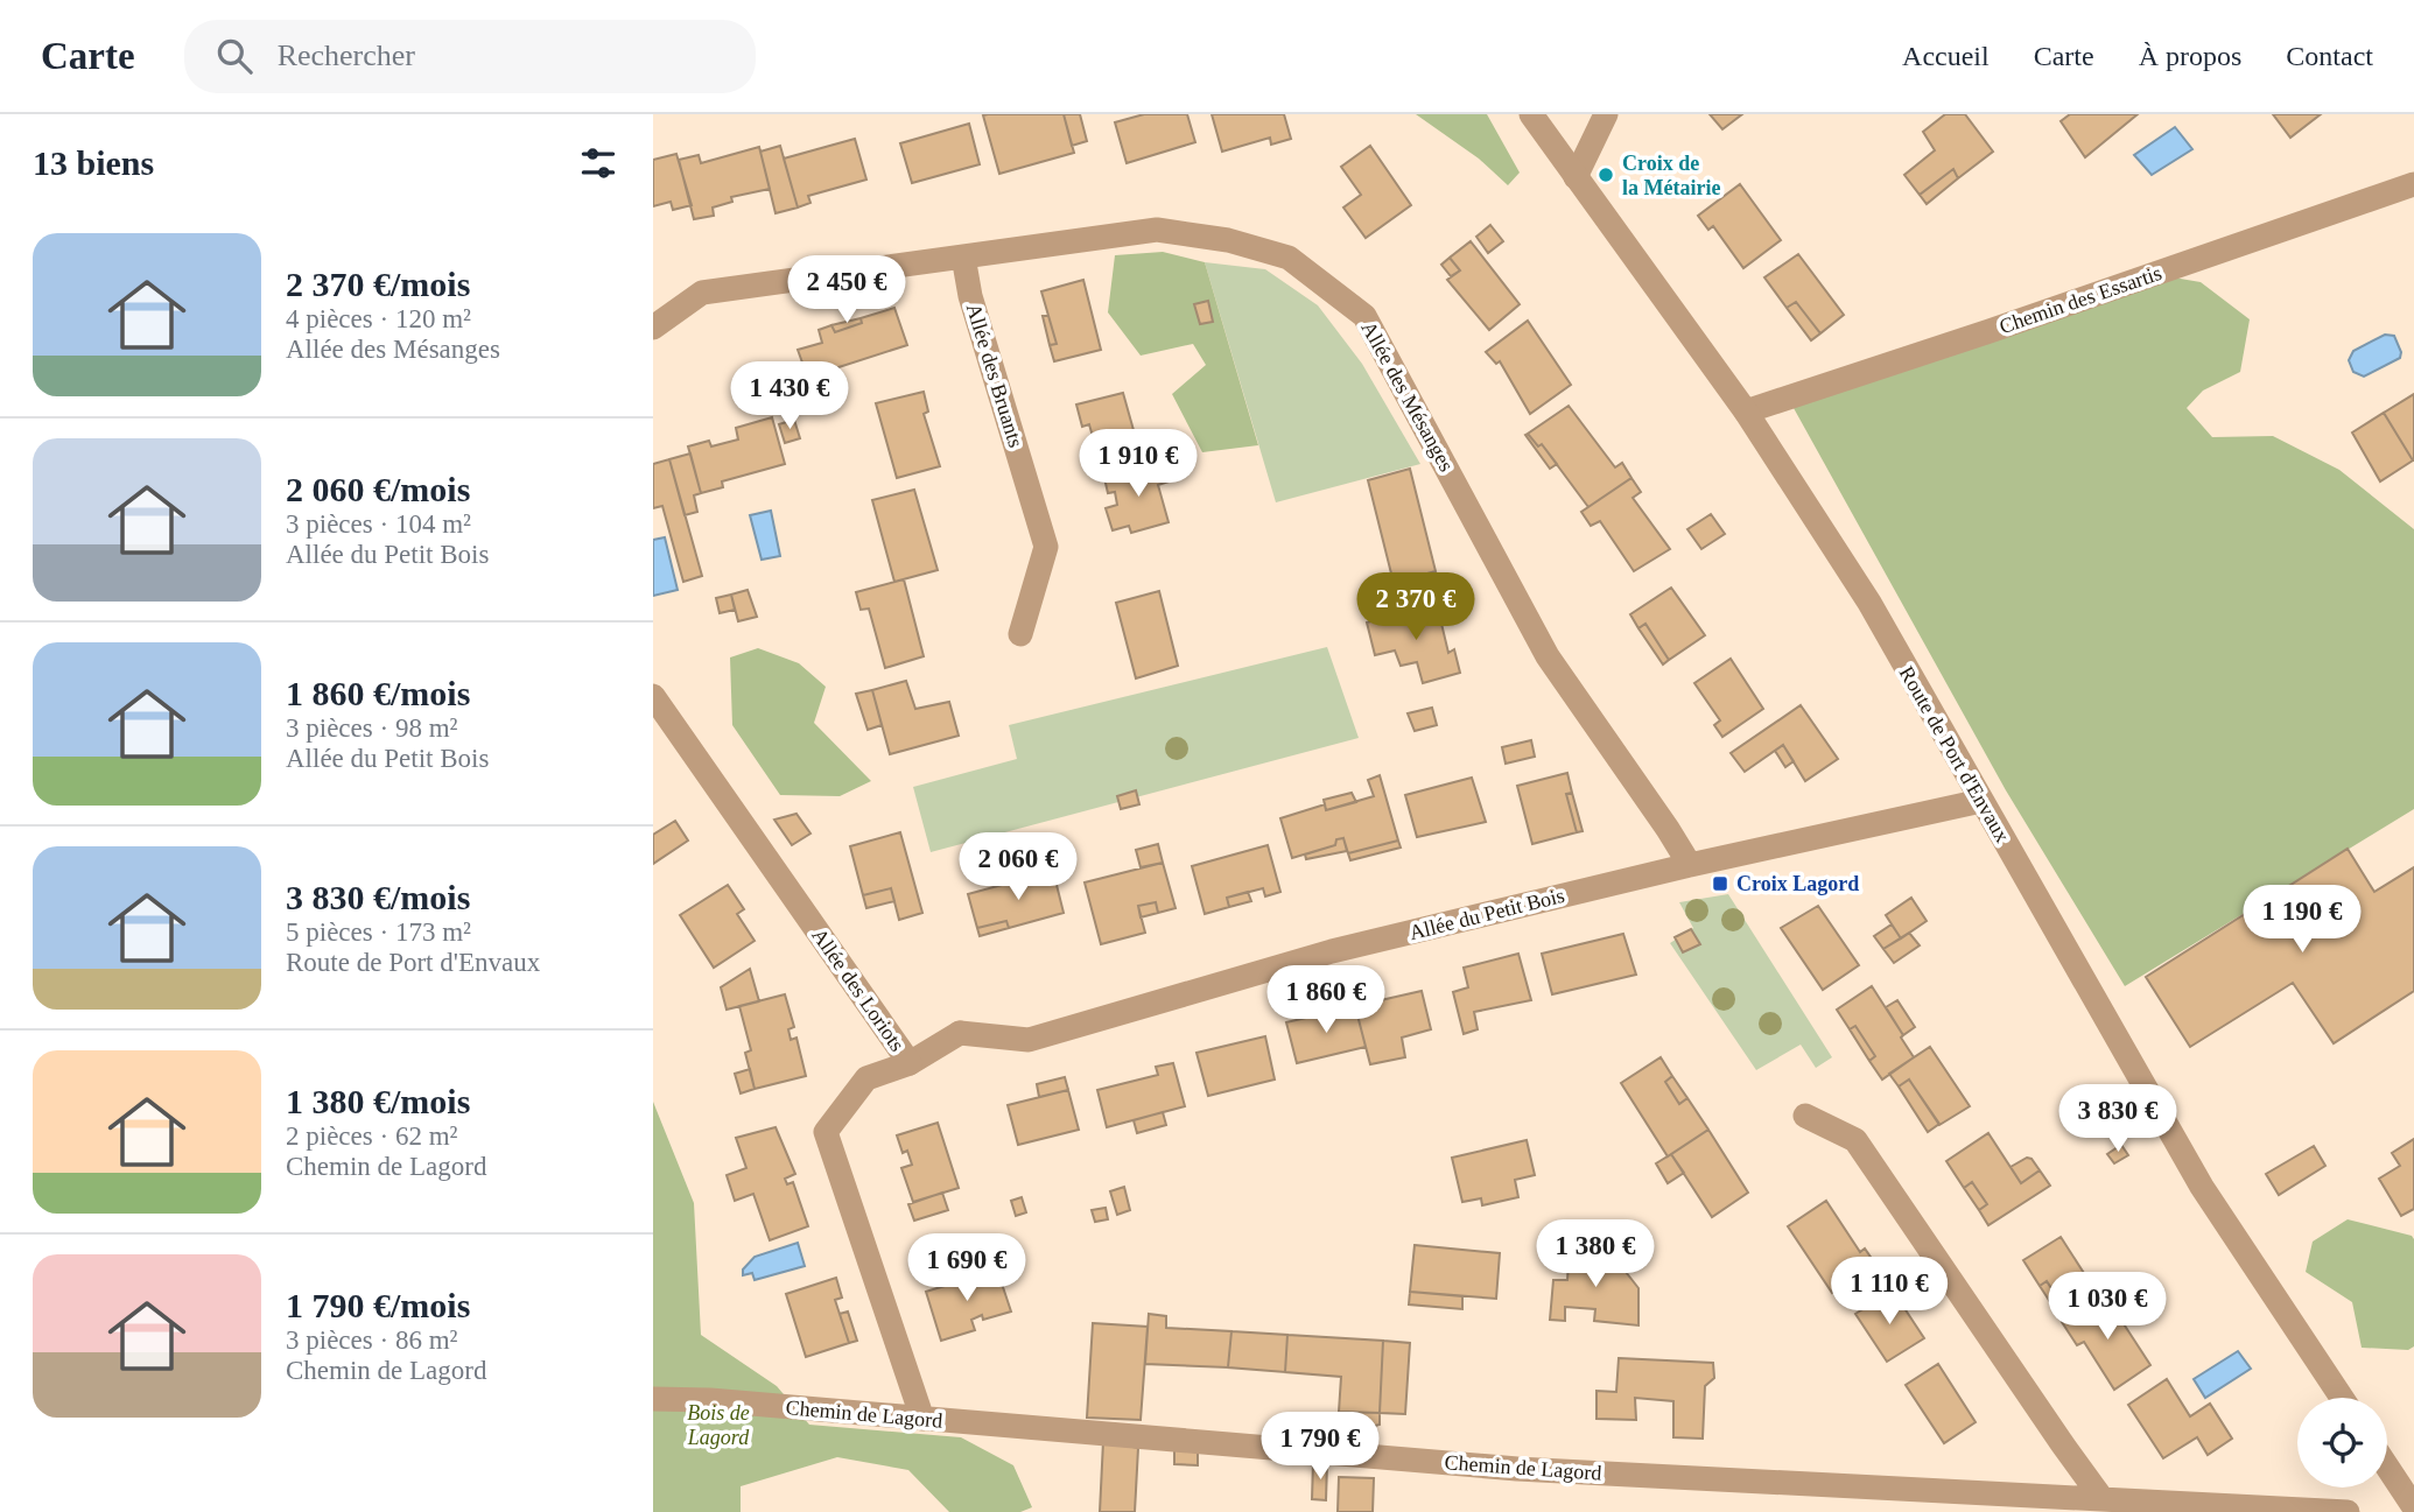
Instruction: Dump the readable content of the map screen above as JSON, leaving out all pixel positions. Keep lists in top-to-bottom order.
{
  "streets": {
    "street": [
      "Chemin des Essartis",
      "Allée des Bruants",
      "Allée des Mésanges",
      "Route de Port d'Envaux",
      "Allée du Petit Bois",
      "Allée des Loriots",
      "Chemin de Lagord"
    ]
  },
  "crossings": [
    ["Chemin des Essartis", "Route de Port d'Envaux"],
    ["Allée des Bruants", "Allée des Mésanges"],
    ["Allée des Mésanges", "Allée du Petit Bois"],
    ["Route de Port d'Envaux", "Allée du Petit Bois"],
    ["Allée du Petit Bois", "Allée des Loriots"],
    ["Allée des Loriots", "Chemin de Lagord"]
  ],
  "parks": ["Bois de Lagord"],
  "places": {
    "other": ["Croix de la Métairie"],
    "transit": ["Croix Lagord"]
  },
  "page": {
    "header": "Carte",
    "search": "Rechercher",
    "nav": [
      "Accueil",
      "Carte",
      "À propos",
      "Contact"
    ],
    "heading": "13 biens",
    "list": [
      {
        "name": "2 370 €/mois",
        "note": "4 pièces · 120 m² · Allée des Mésanges"
      },
      {
        "name": "2 060 €/mois",
        "note": "3 pièces · 104 m² · Allée du Petit Bois"
      },
      {
        "name": "1 860 €/mois",
        "note": "3 pièces · 98 m² · Allée du Petit Bois"
      },
      {
        "name": "3 830 €/mois",
        "note": "5 pièces · 173 m² · Route de Port d'Envaux"
      },
      {
        "name": "1 380 €/mois",
        "note": "2 pièces · 62 m² · Chemin de Lagord"
      },
      {
        "name": "1 790 €/mois",
        "note": "3 pièces · 86 m² · Chemin de Lagord"
      }
    ],
    "price": [
      "2 450 €",
      "1 430 €",
      "1 910 €",
      "2 370 €",
      "2 060 €",
      "1 190 €",
      "1 860 €",
      "3 830 €",
      "1 380 €",
      "1 690 €",
      "1 110 €",
      "1 030 €",
      "1 790 €"
    ]
  }
}
